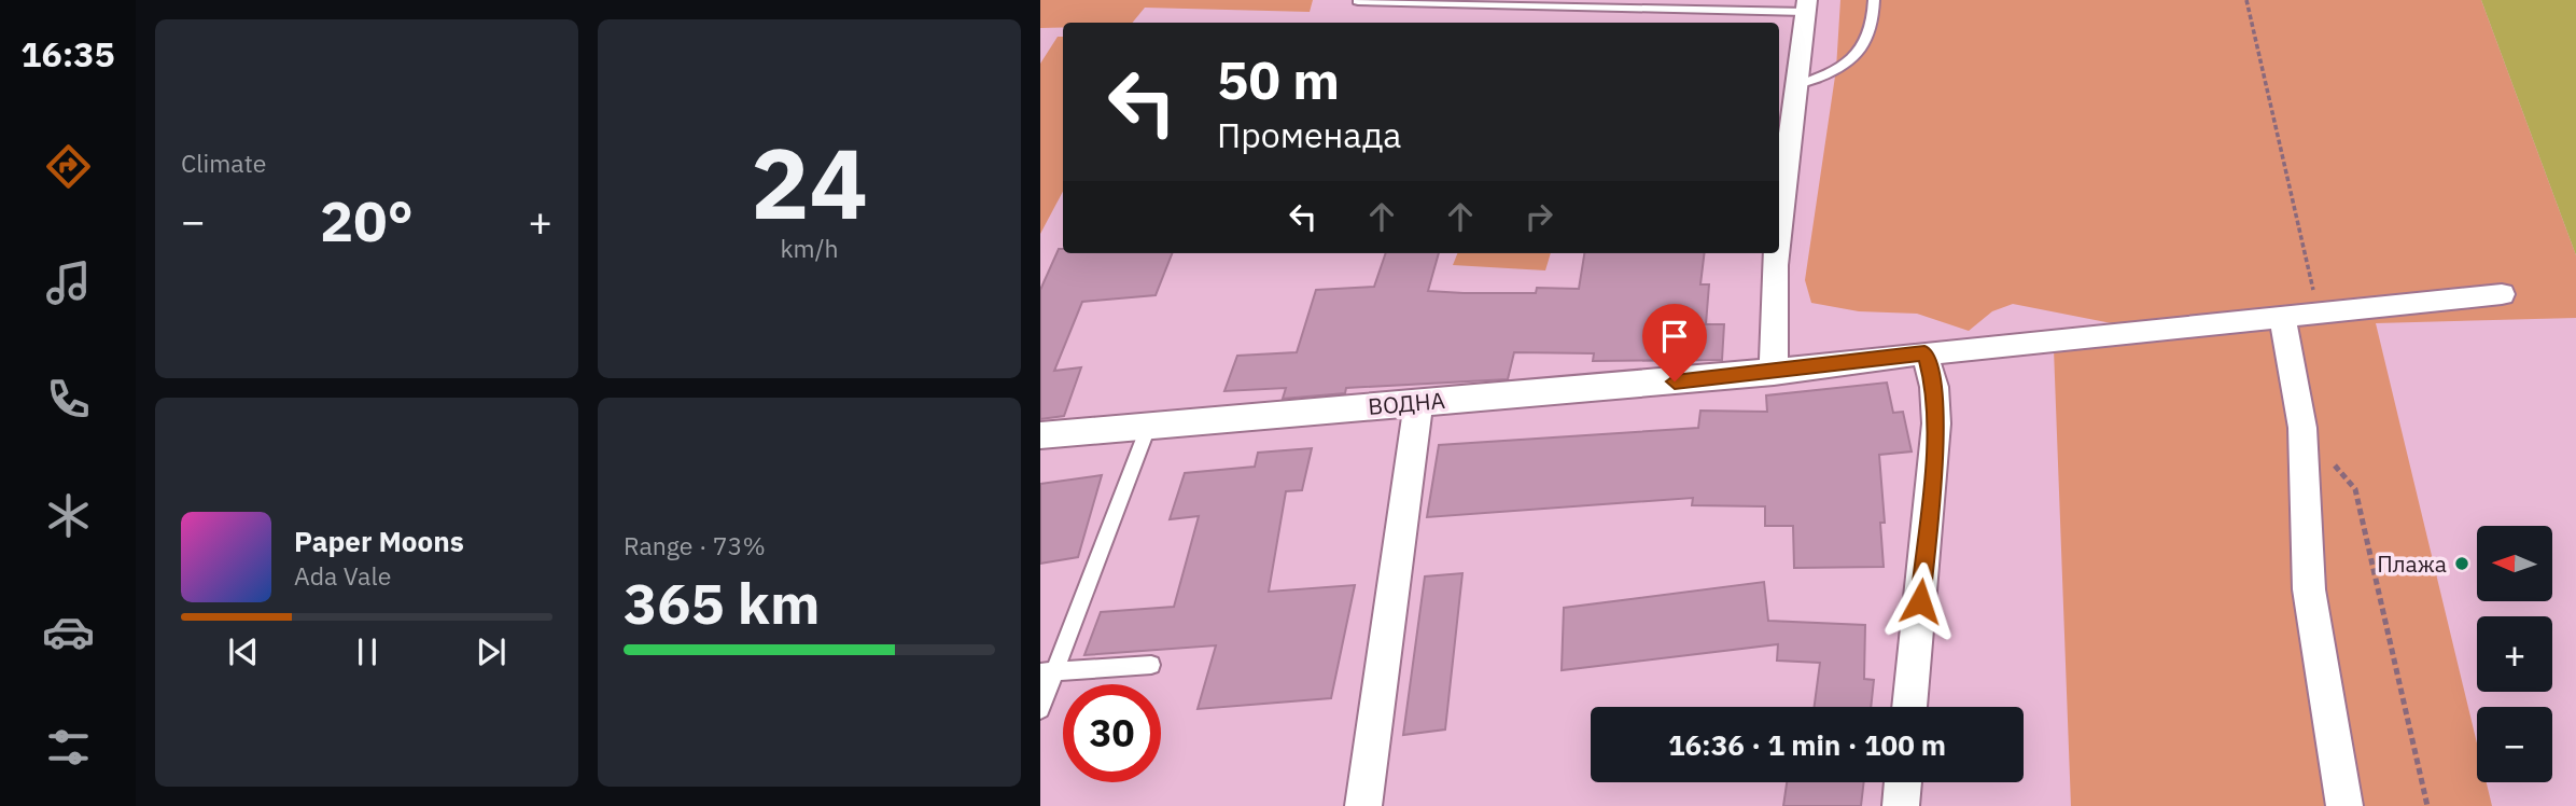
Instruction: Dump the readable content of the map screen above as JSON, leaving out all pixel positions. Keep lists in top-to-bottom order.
{
  "streets": {
    "street": ["ВОДНА"]
  },
  "places": ["Плажа"],
  "north": "left",
  "page": {
    "tabs": "16:35",
    "tile": [
      "Climate",
      ["24", "km/h"],
      ["Range · 73%", "365 km"]
    ],
    "turn": ["50 m", "Променада"],
    "heat": ["−", "20°", "+"],
    "song": ["Paper Moons", "Ada Vale"],
    "map_buttons": ["+", "−"],
    "limit": "30",
    "trip": "16:36 · 1 min · 100 m"
  }
}
